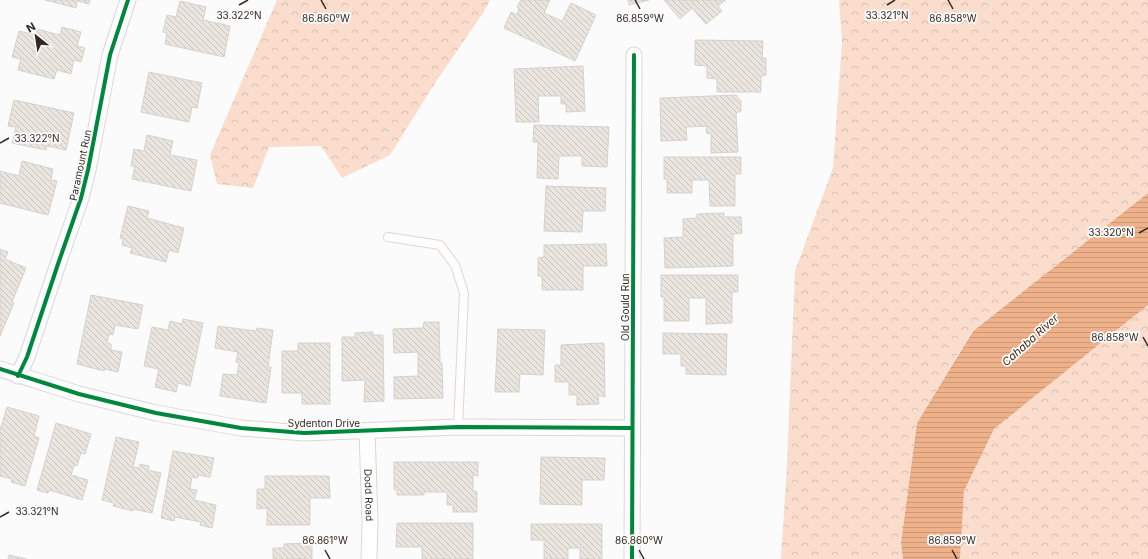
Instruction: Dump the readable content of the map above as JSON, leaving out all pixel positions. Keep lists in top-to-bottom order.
{
  "streets": {
    "street": [
      "Paramount Run",
      "Old Gould Run",
      "Sydenton Drive",
      "Dodd Road"
    ]
  },
  "crossings": [
    ["Paramount Run", "Sydenton Drive"],
    ["Old Gould Run", "Sydenton Drive"],
    ["Sydenton Drive", "Dodd Road"]
  ],
  "water": ["Cahaba River"],
  "north": "top left",
  "coordinates": [
    "33.322°N",
    "33.321°N",
    "86.860°W",
    "86.859°W",
    "86.858°W",
    "33.320°N",
    "86.861°W"
  ]
}
